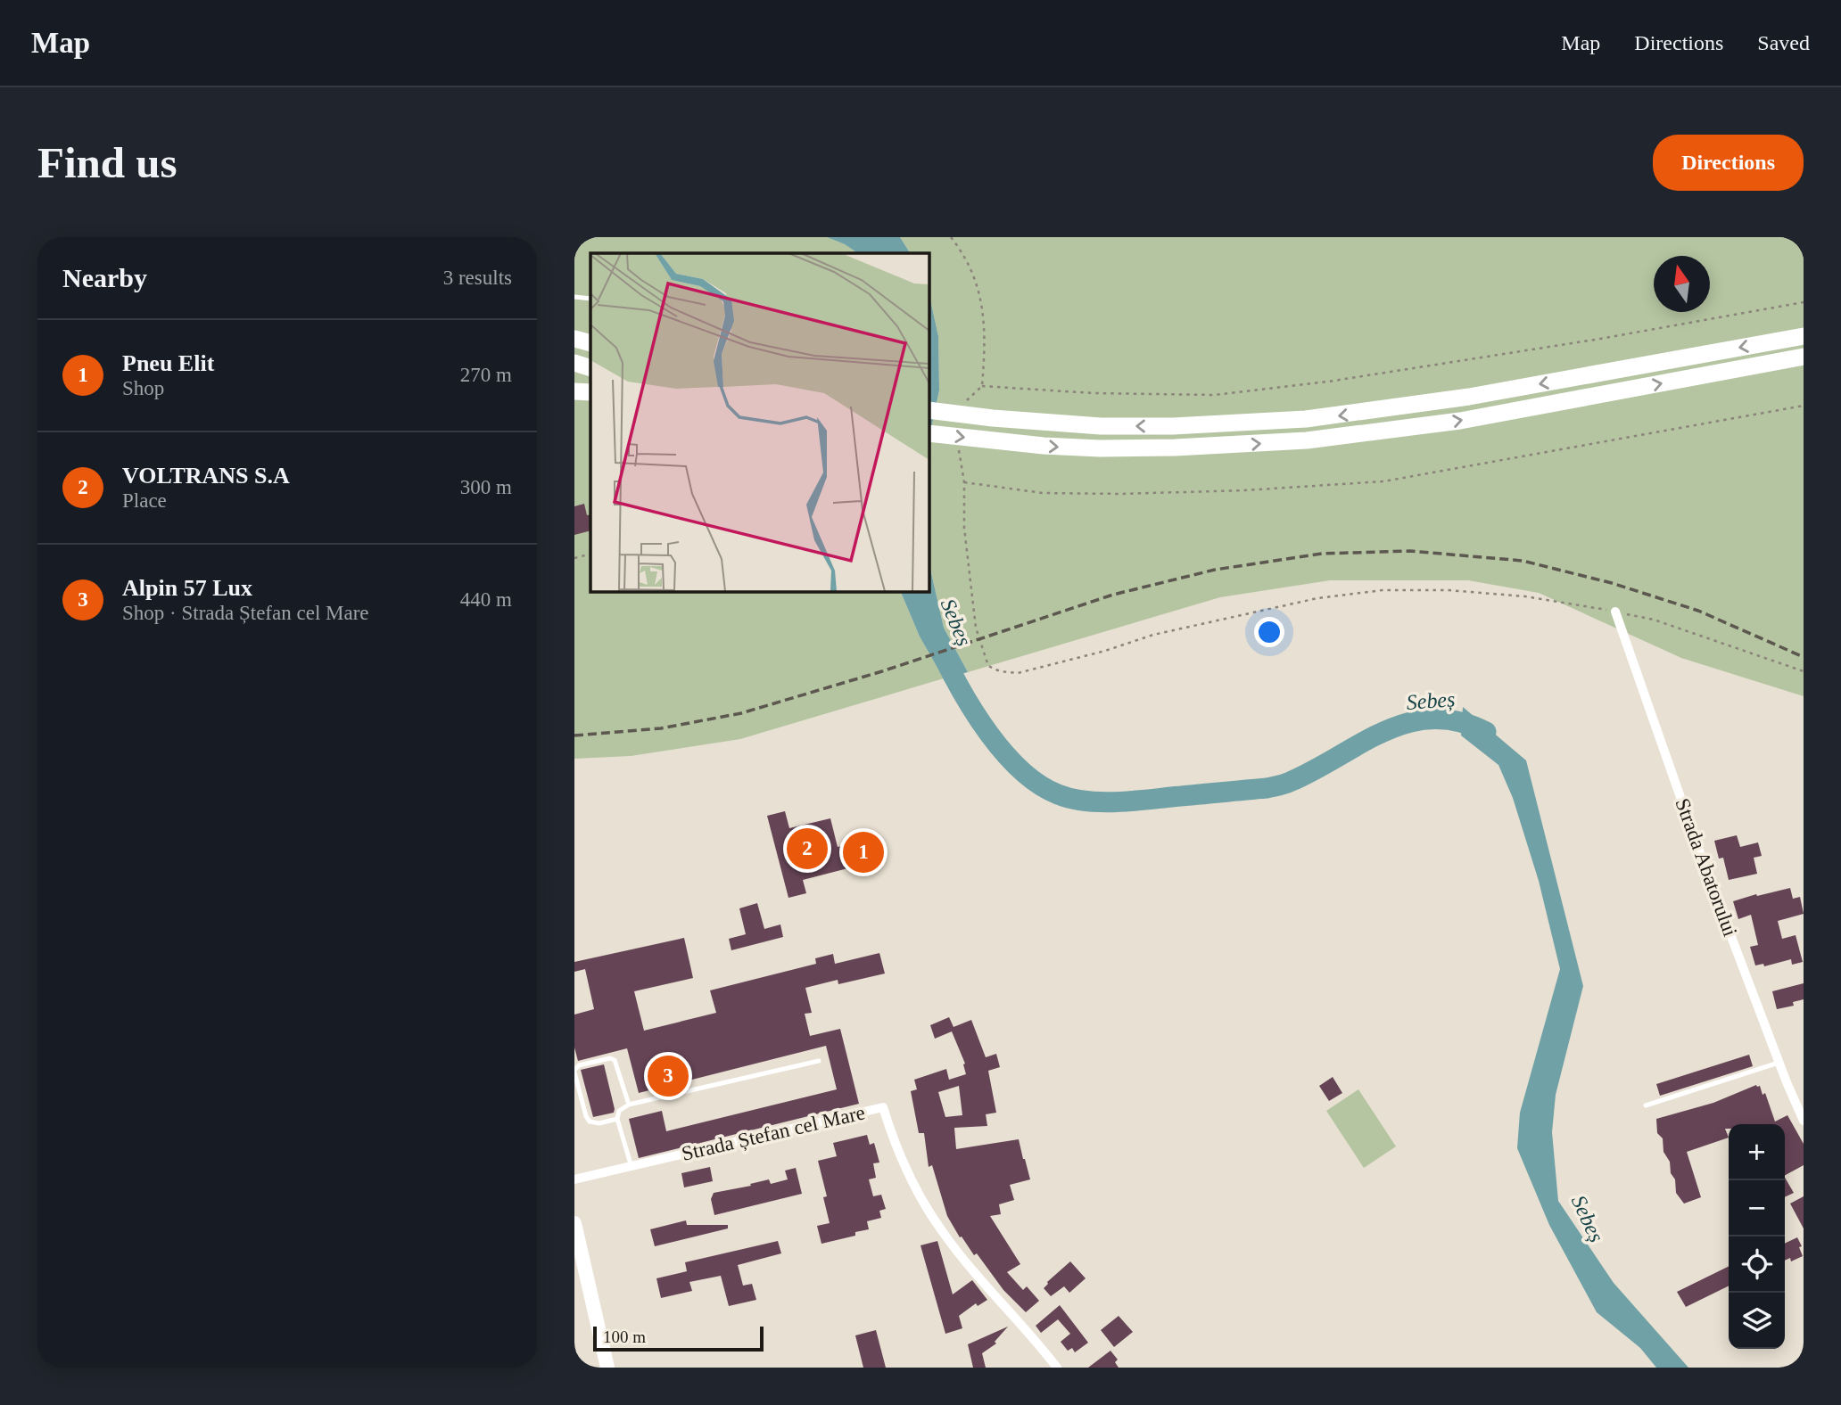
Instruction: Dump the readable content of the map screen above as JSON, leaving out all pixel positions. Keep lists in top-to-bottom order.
{
  "streets": {
    "street": ["Strada Abatorului", "Strada Ștefan cel Mare"]
  },
  "water": ["Sebeș"],
  "scale_bar": "100 m",
  "north": "top",
  "page": {
    "header": "Map",
    "nav": ["Map", "Directions", "Saved"],
    "buttons": "Directions",
    "title": "Find us",
    "heading": ["Nearby", "3 results"],
    "list": [
      {
        "mark": "1",
        "name": "Pneu Elit",
        "note": "Shop",
        "value": "270 m"
      },
      {
        "mark": "2",
        "name": "VOLTRANS S.A",
        "note": "Place",
        "value": "300 m"
      },
      {
        "mark": "3",
        "name": "Alpin 57 Lux",
        "note": "Shop · Strada Ștefan cel Mare",
        "value": "440 m"
      }
    ],
    "pins": ["2", "1", "3"],
    "map_buttons": ["+", "−"],
    "scale": "100 m"
  }
}
